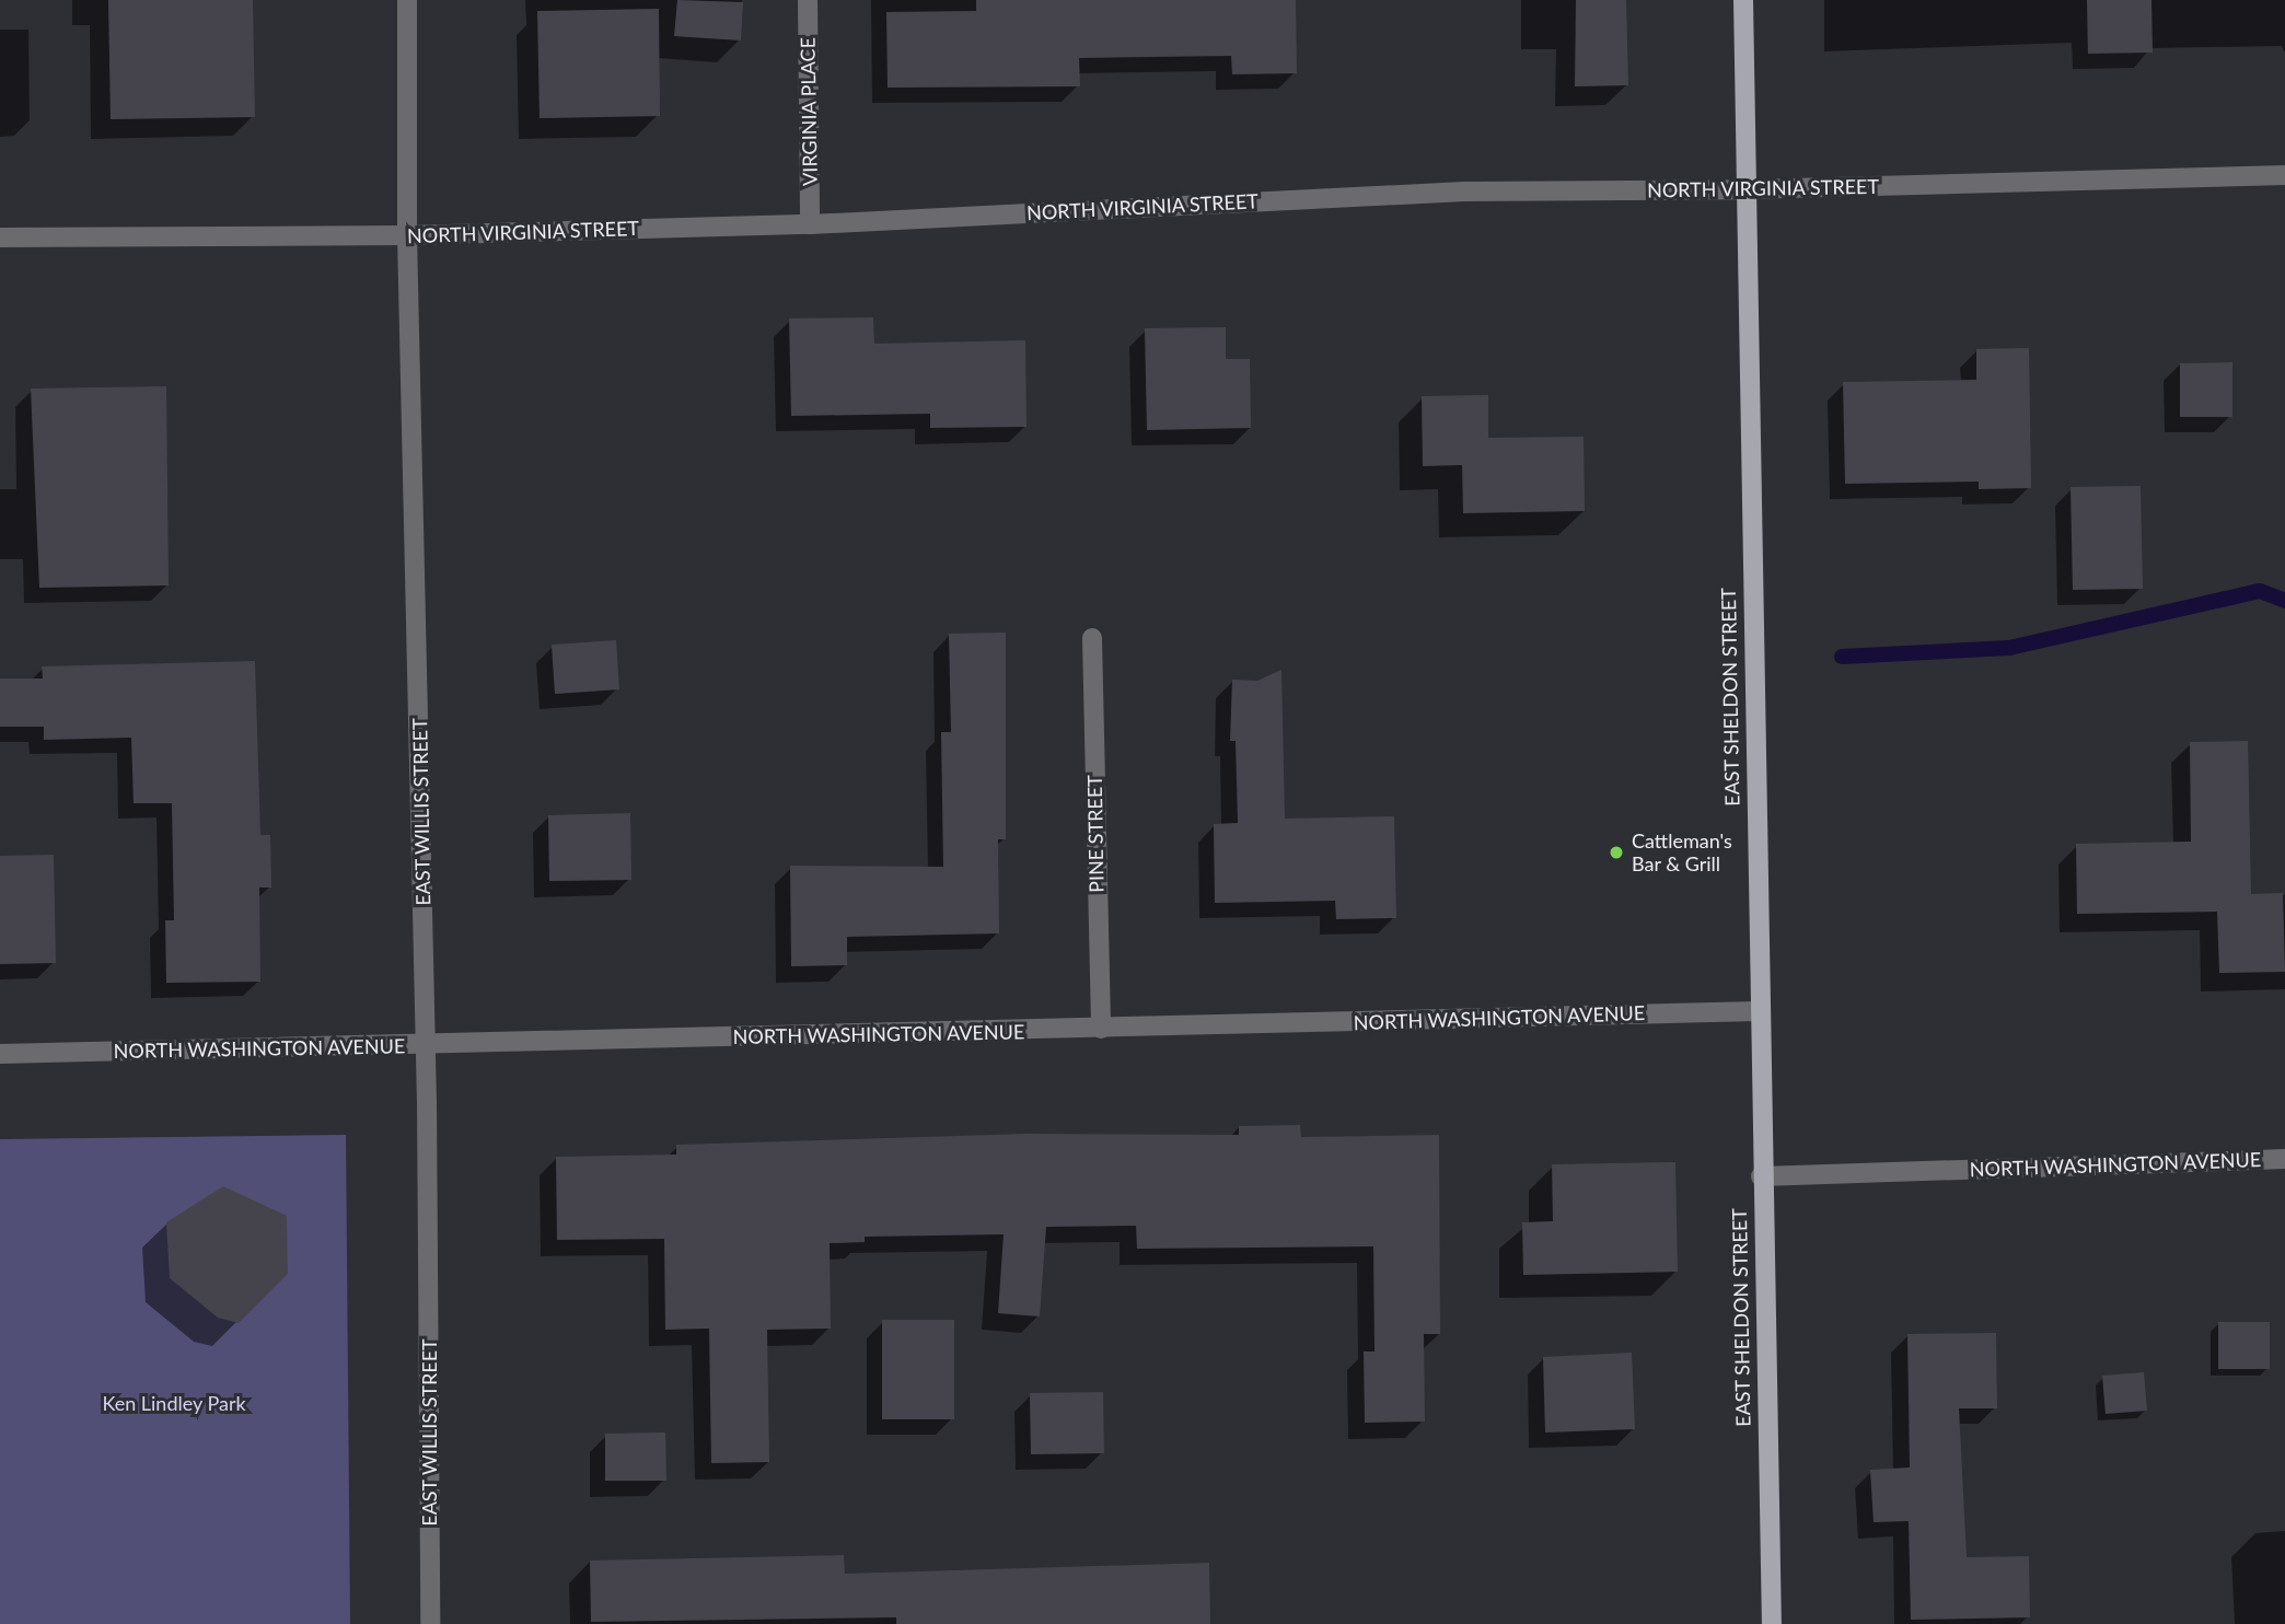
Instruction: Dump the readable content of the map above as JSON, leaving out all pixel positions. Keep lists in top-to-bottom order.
{
  "streets": {
    "main road": ["EAST SHELDON STREET"],
    "street": [
      "VIRGINIA PLACE",
      "NORTH VIRGINIA STREET",
      "EAST WILLIS STREET",
      "PINE STREET",
      "NORTH WASHINGTON AVENUE"
    ]
  },
  "crossings": [
    ["VIRGINIA PLACE", "NORTH VIRGINIA STREET"],
    ["NORTH VIRGINIA STREET", "EAST SHELDON STREET"],
    ["NORTH VIRGINIA STREET", "EAST WILLIS STREET"],
    ["EAST SHELDON STREET", "NORTH WASHINGTON AVENUE"],
    ["EAST WILLIS STREET", "NORTH WASHINGTON AVENUE"],
    ["PINE STREET", "NORTH WASHINGTON AVENUE"]
  ],
  "parks": ["Ken Lindley Park"],
  "places": ["Cattleman's Bar & Grill"]
}
